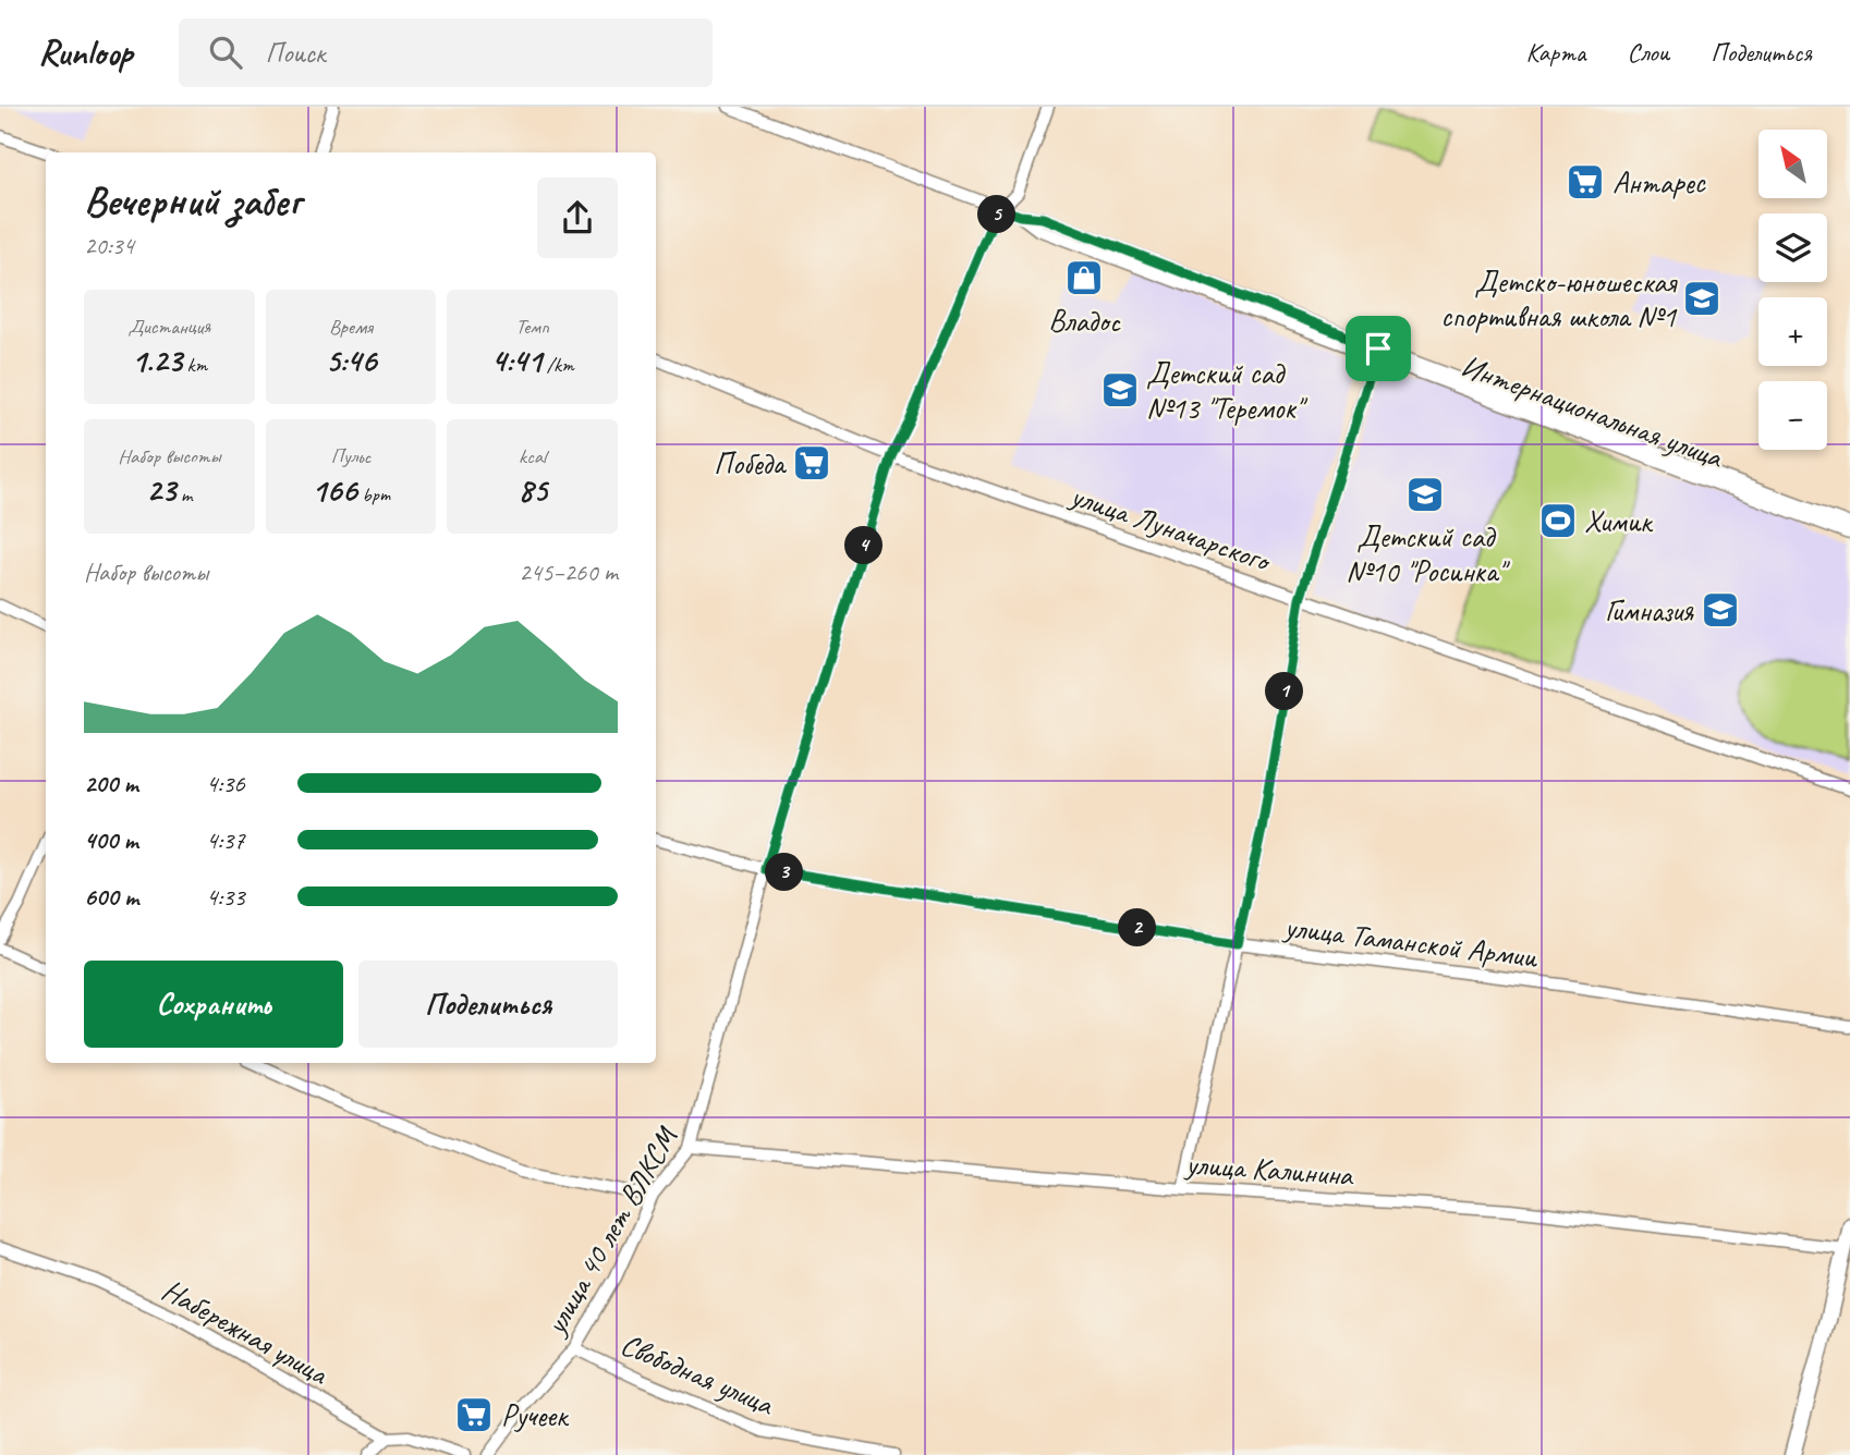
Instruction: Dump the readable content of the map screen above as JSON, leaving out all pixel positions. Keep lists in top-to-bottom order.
{
  "streets": {
    "street": [
      "Интернациональная улица",
      "улица Луначарского",
      "улица Таманской Армии",
      "улица Калинина",
      "улица 40 лет ВЛКСМ",
      "Набережная улица",
      "Свободная улица"
    ]
  },
  "crossings": [
    ["Интернациональная улица", "улица 40 лет ВЛКСМ"],
    ["улица Луначарского", "улица 40 лет ВЛКСМ"],
    ["улица Таманской Армии", "улица 40 лет ВЛКСМ"],
    ["улица Калинина", "улица 40 лет ВЛКСМ"],
    ["улица 40 лет ВЛКСМ", "Свободная улица"]
  ],
  "places": {
    "supermarket": ["Антарес", "Победа", "Ручеек"],
    "shop": ["Владос"],
    "school or university": [
      "Детско-юношеская спортивная школа №1",
      "Детский сад №13 \"Теремок\"",
      "Детский сад №10 \"Росинка\"",
      "Гимназия"
    ],
    "sports": ["Химик"]
  },
  "north": "top left",
  "page": {
    "header": "Runloop",
    "search": "Поиск",
    "nav": ["Карта", "Слои", "Поделиться"],
    "map_buttons": ["+", "−"],
    "heading": ["Вечерний забег", "20:34"],
    "pins": [
      "5",
      "4",
      "1",
      "3",
      "2"
    ],
    "stats": [
      ["Дистанция", "1.23 km"],
      ["Время", "5:46"],
      ["Темп", "4:41 /km"],
      ["Набор высоты", "23 m"],
      ["Пульс", "166 bpm"],
      ["kcal", "85"]
    ],
    "chart": ["Набор высоты", "245–260 m"],
    "list": [
      {
        "name": "200 m",
        "note": "4:36"
      },
      {
        "name": "400 m",
        "note": "4:37"
      },
      {
        "name": "600 m",
        "note": "4:33"
      }
    ],
    "buttons": ["Сохранить", "Поделиться"]
  }
}
